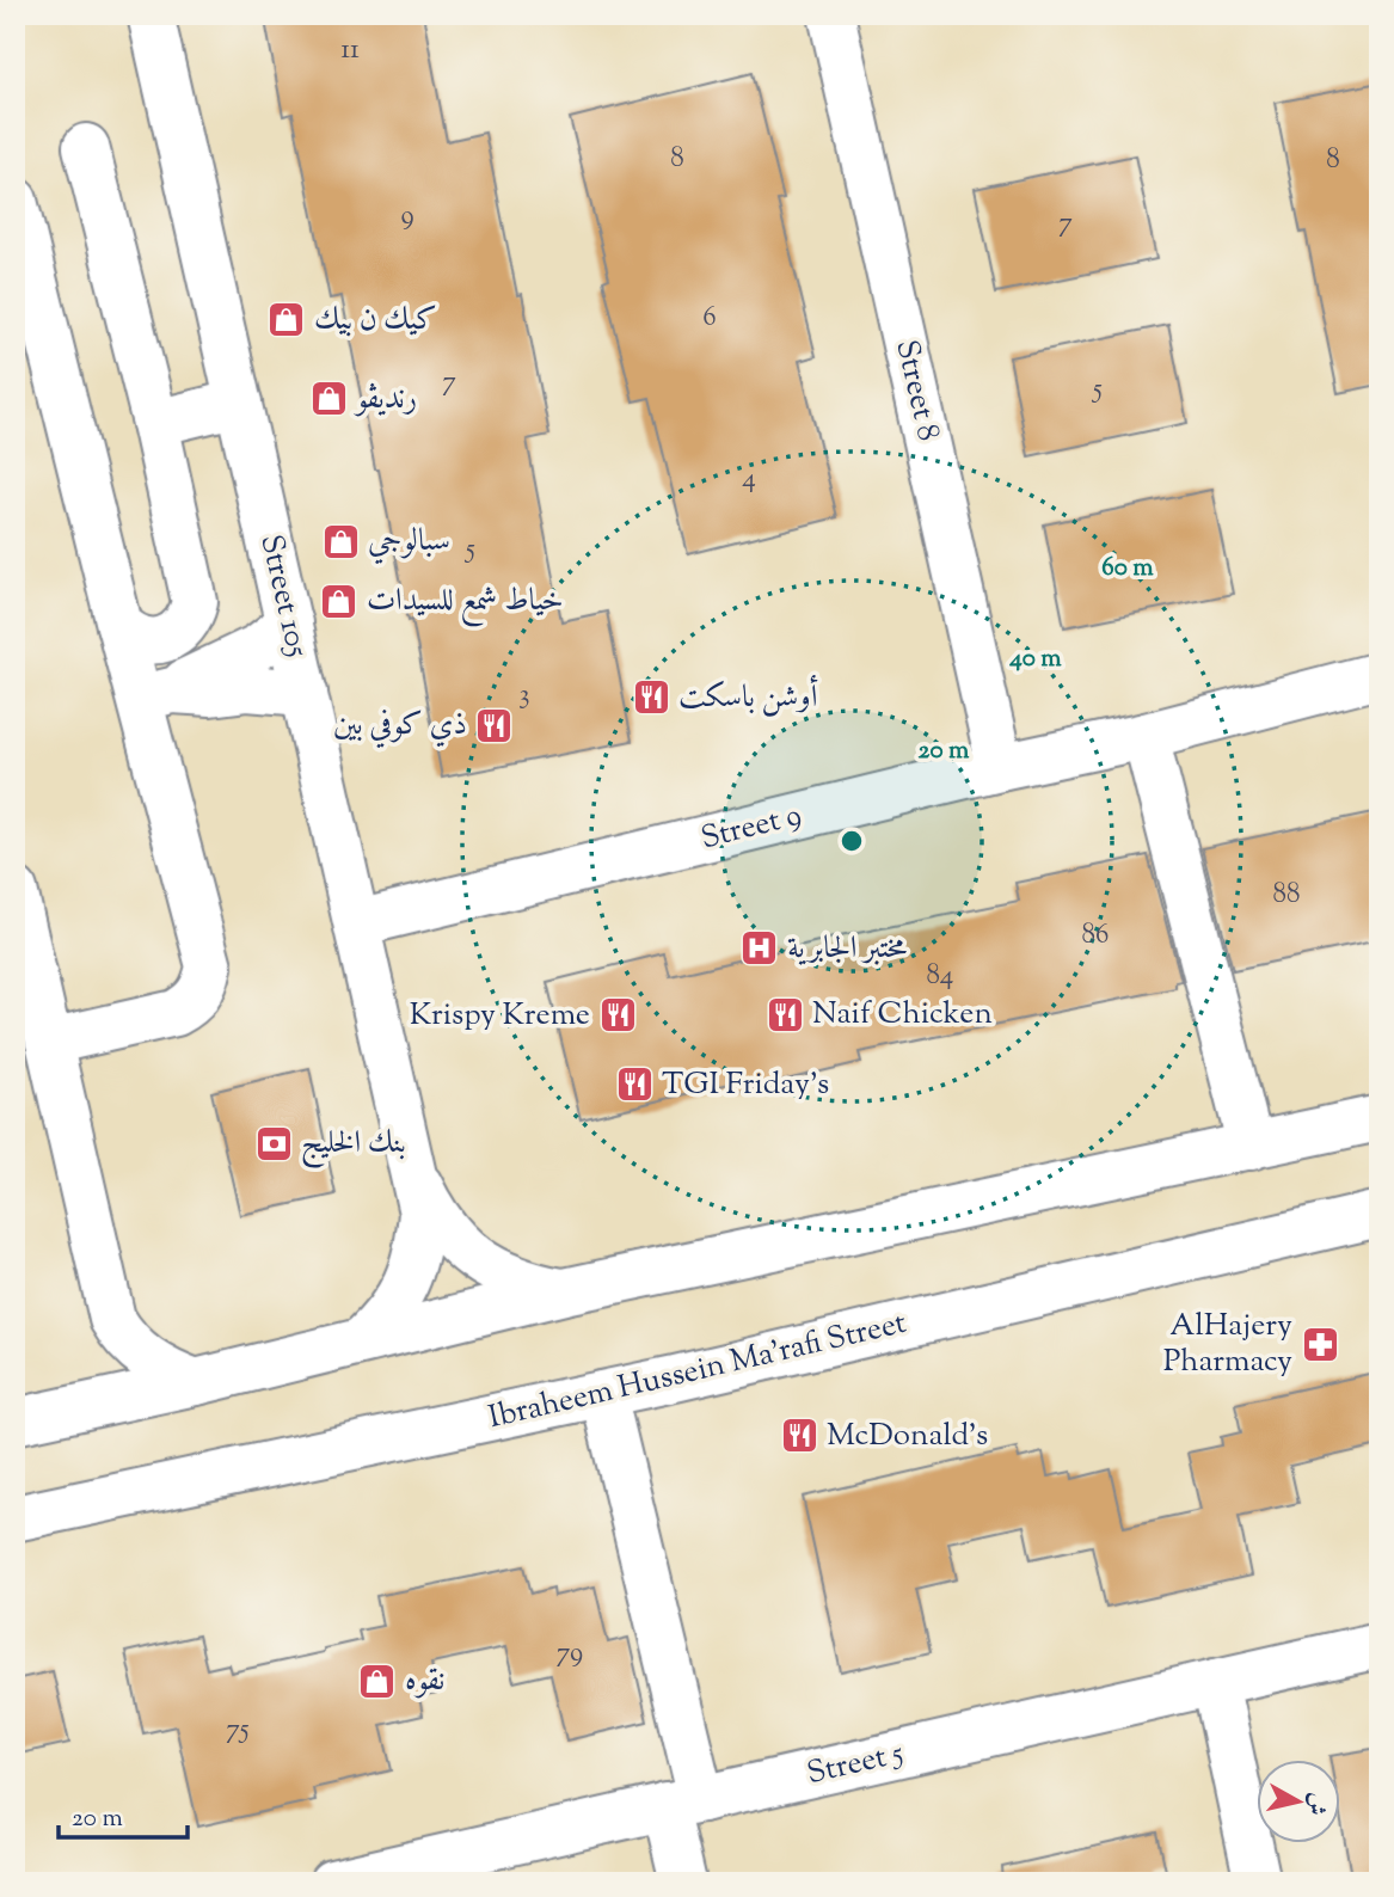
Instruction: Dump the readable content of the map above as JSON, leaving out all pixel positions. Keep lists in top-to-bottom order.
{
  "streets": {
    "street": [
      "Street 8",
      "Street 105",
      "Street 9",
      "Ibraheem Hussein Ma'rafi Street",
      "Street 5"
    ]
  },
  "crossings": [
    ["Street 8", "Street 9"],
    ["Street 105", "Street 9"]
  ],
  "places": {
    "shop": [
      "كيك ن بيك",
      "رنديڤو",
      "سبالوجي",
      "خياط شمع للسيدات",
      "نقوه"
    ],
    "restaurant": [
      "أوشن باسكت",
      "ذي كوفي بين",
      "Naif Chicken",
      "Krispy Kreme",
      "TGI Friday's",
      "McDonald's"
    ],
    "hospital": ["مختبر الجابرية"],
    "bank": ["بنك الخليج"],
    "pharmacy": ["AlHajery Pharmacy"]
  },
  "house_numbers": [
    "11",
    "8",
    "8",
    "9",
    "7",
    "6",
    "7",
    "5",
    "4",
    "5",
    "3",
    "88",
    "86",
    "84",
    "79",
    "75"
  ],
  "scale_bar": "20 m",
  "north": "right",
  "rings": ["60 m", "40 m", "20 m"]
}
